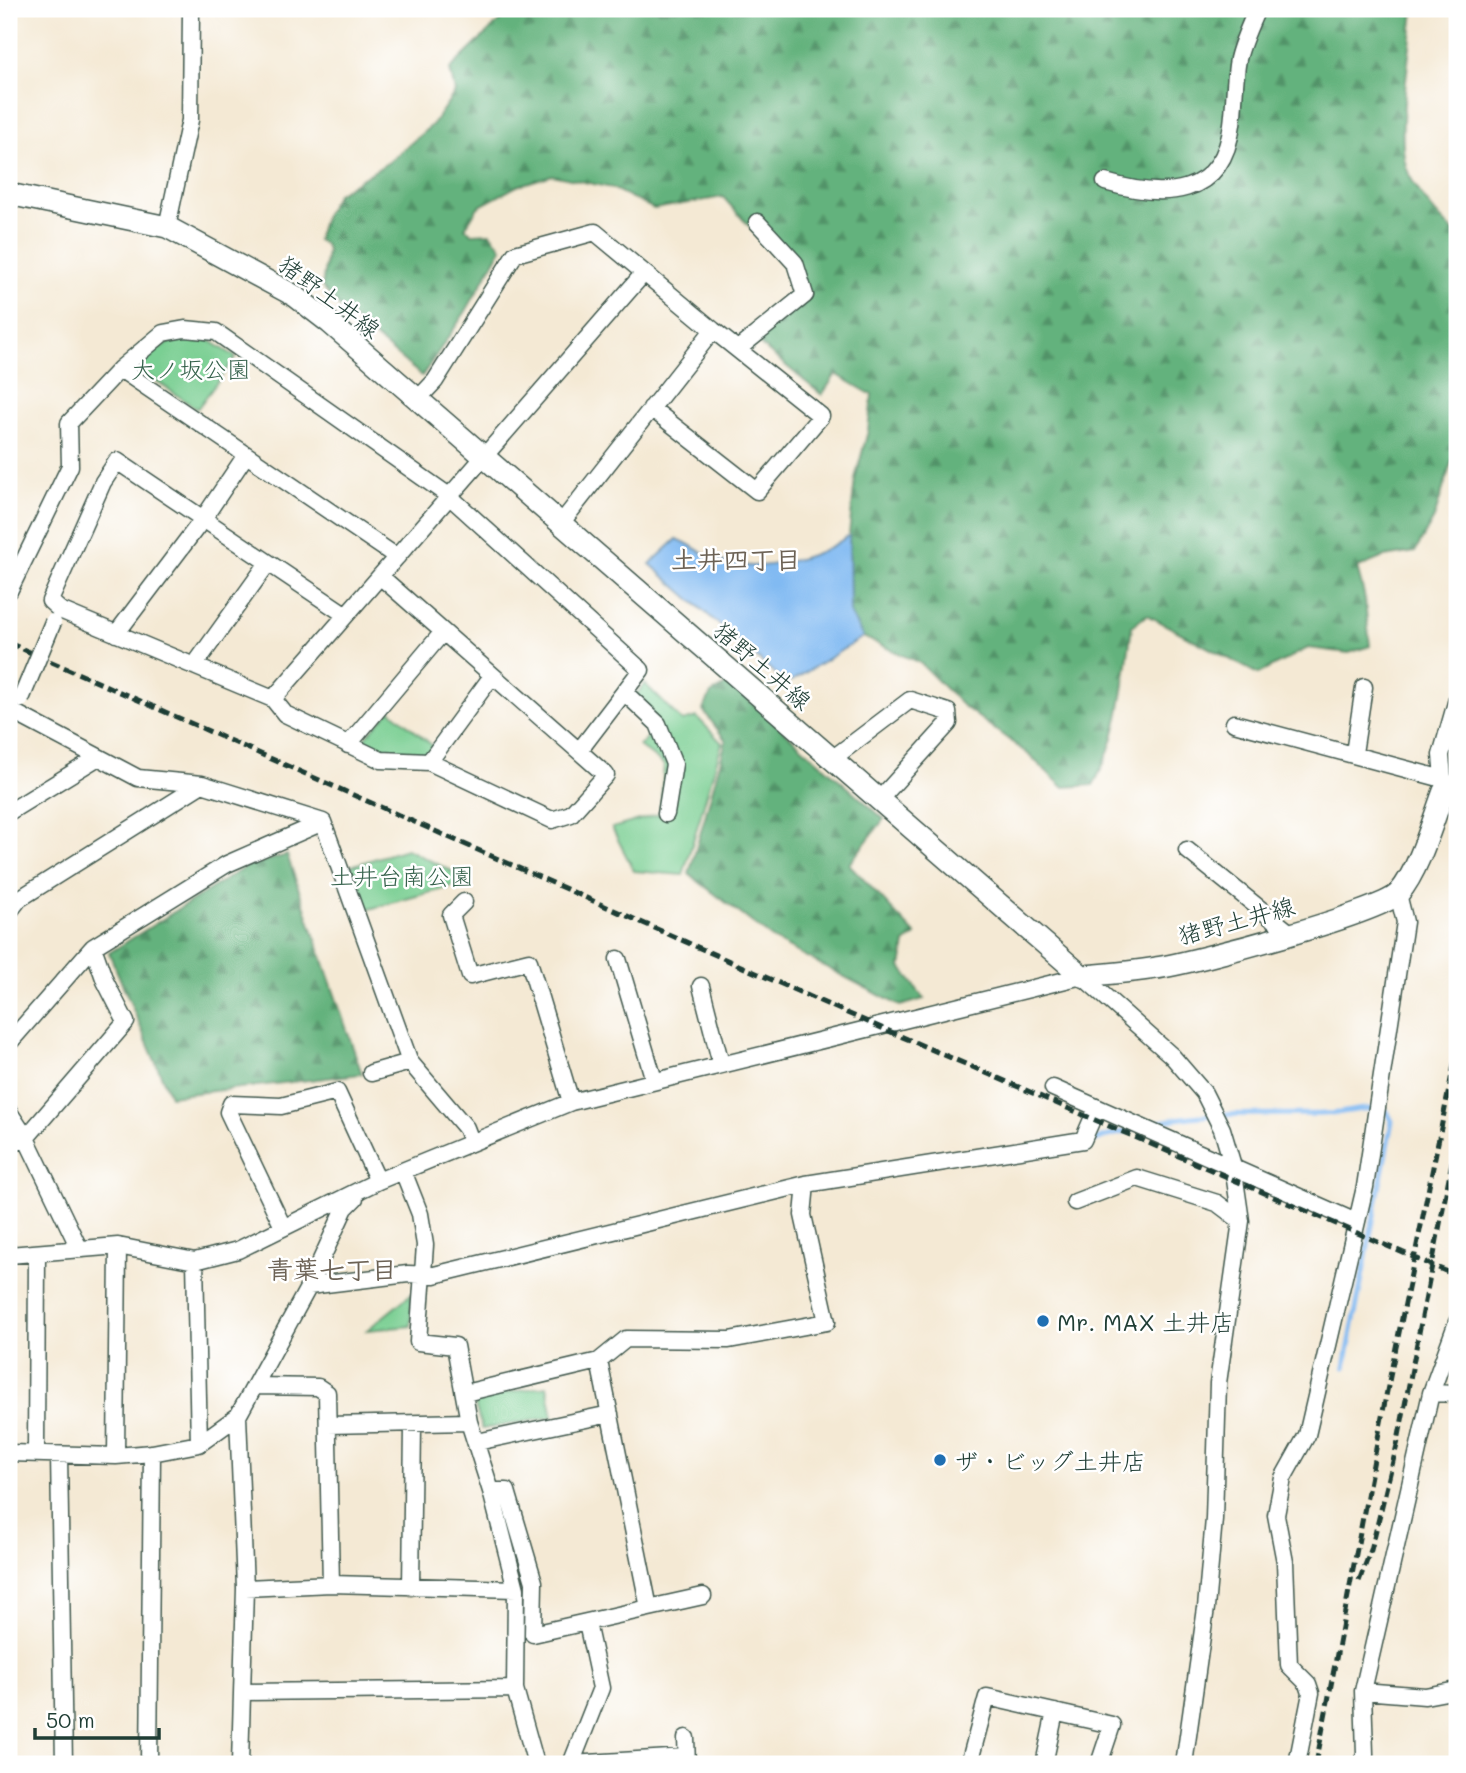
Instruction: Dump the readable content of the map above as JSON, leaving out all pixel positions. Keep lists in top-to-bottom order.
{
  "streets": {
    "main road": ["猪野土井線"]
  },
  "districts": ["土井四丁目", "青葉七丁目"],
  "parks": ["大ノ坂公園", "土井台南公園"],
  "places": ["Mr. MAX 土井店", "ザ・ビッグ土井店"],
  "scale_bar": "50 m"
}
